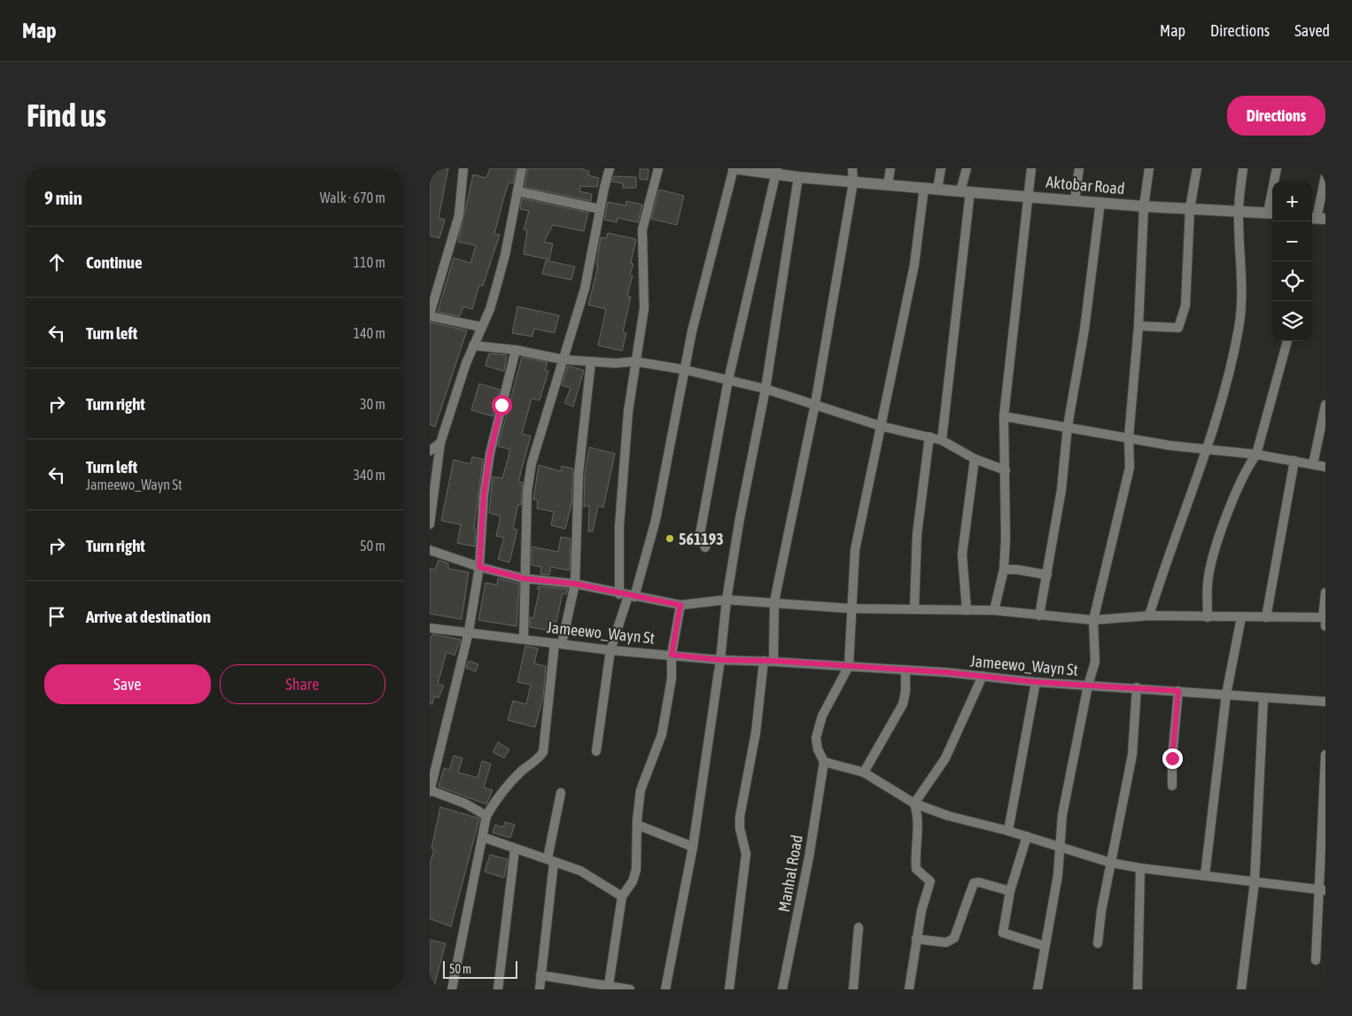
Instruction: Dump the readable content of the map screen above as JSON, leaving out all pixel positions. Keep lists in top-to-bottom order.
{
  "streets": {
    "street": ["Aktobar Road", "Jameewo_Wayn St", "Manhal Road"]
  },
  "places": ["561193"],
  "scale_bar": "50 m",
  "page": {
    "header": "Map",
    "nav": ["Map", "Directions", "Saved"],
    "buttons": [
      "Directions",
      ["Save", "Share"]
    ],
    "title": "Find us",
    "heading": ["9 min", "Walk · 670 m"],
    "map_buttons": ["+", "−"],
    "list": [
      ["Continue", "110 m"],
      ["Turn left", "140 m"],
      ["Turn right", "30 m"],
      ["Turn left", "Jameewo_Wayn St", "340 m"],
      ["Turn right", "50 m"],
      "Arrive at destination"
    ],
    "scale": "50 m"
  }
}
